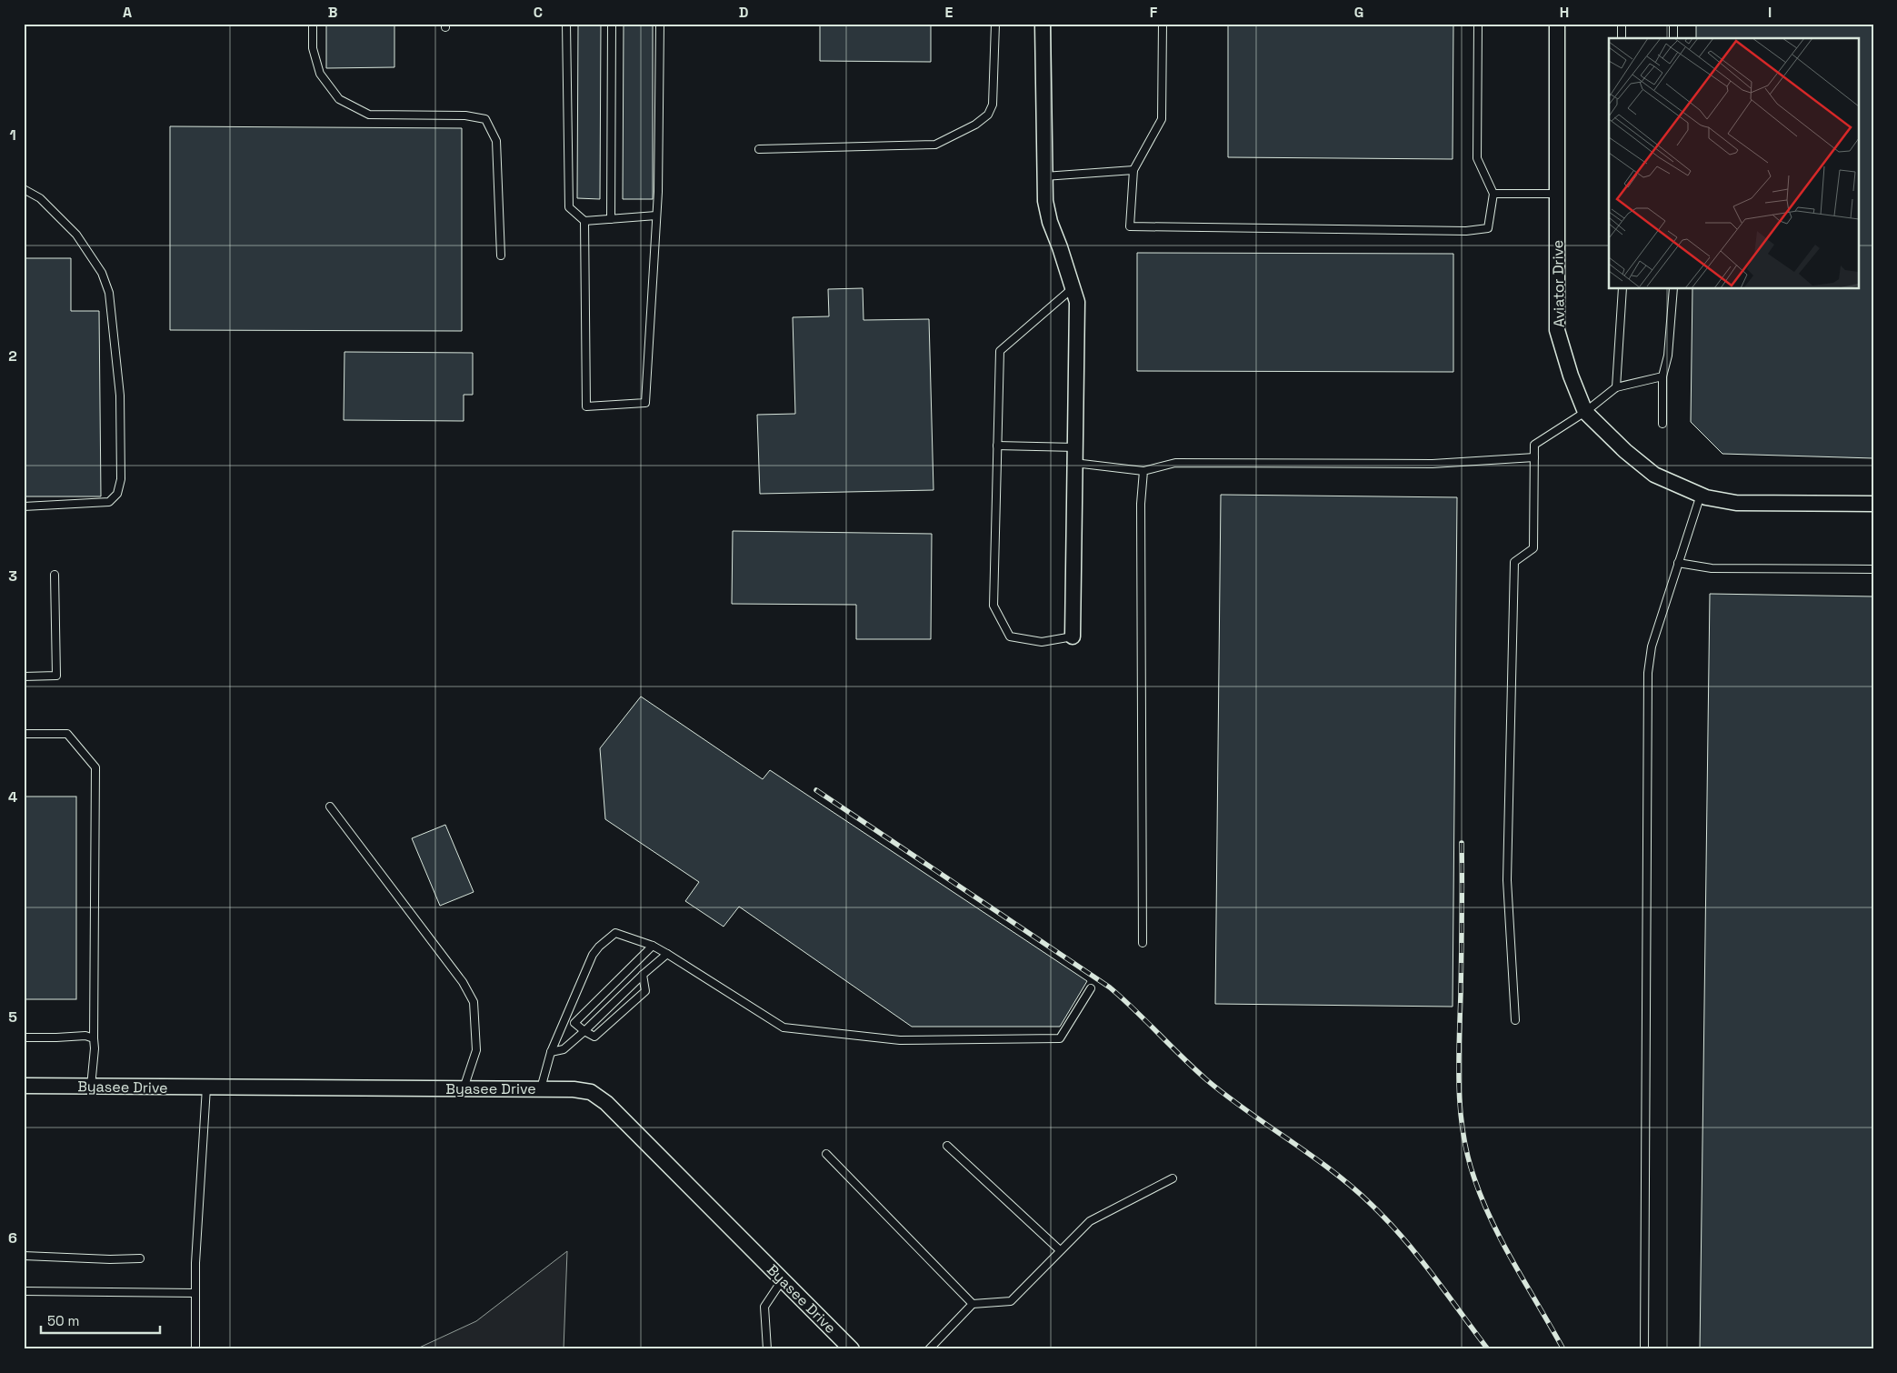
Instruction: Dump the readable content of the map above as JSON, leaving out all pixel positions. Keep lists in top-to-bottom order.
{
  "streets": {
    "street": ["Aviator Drive", "Byasee Drive"]
  },
  "scale_bar": "50 m",
  "grid": {
    "columns": [
      "A",
      "B",
      "C",
      "D",
      "E",
      "F",
      "G",
      "H",
      "I"
    ],
    "rows": [
      "1",
      "2",
      "3",
      "4",
      "5",
      "6"
    ]
  }
}
